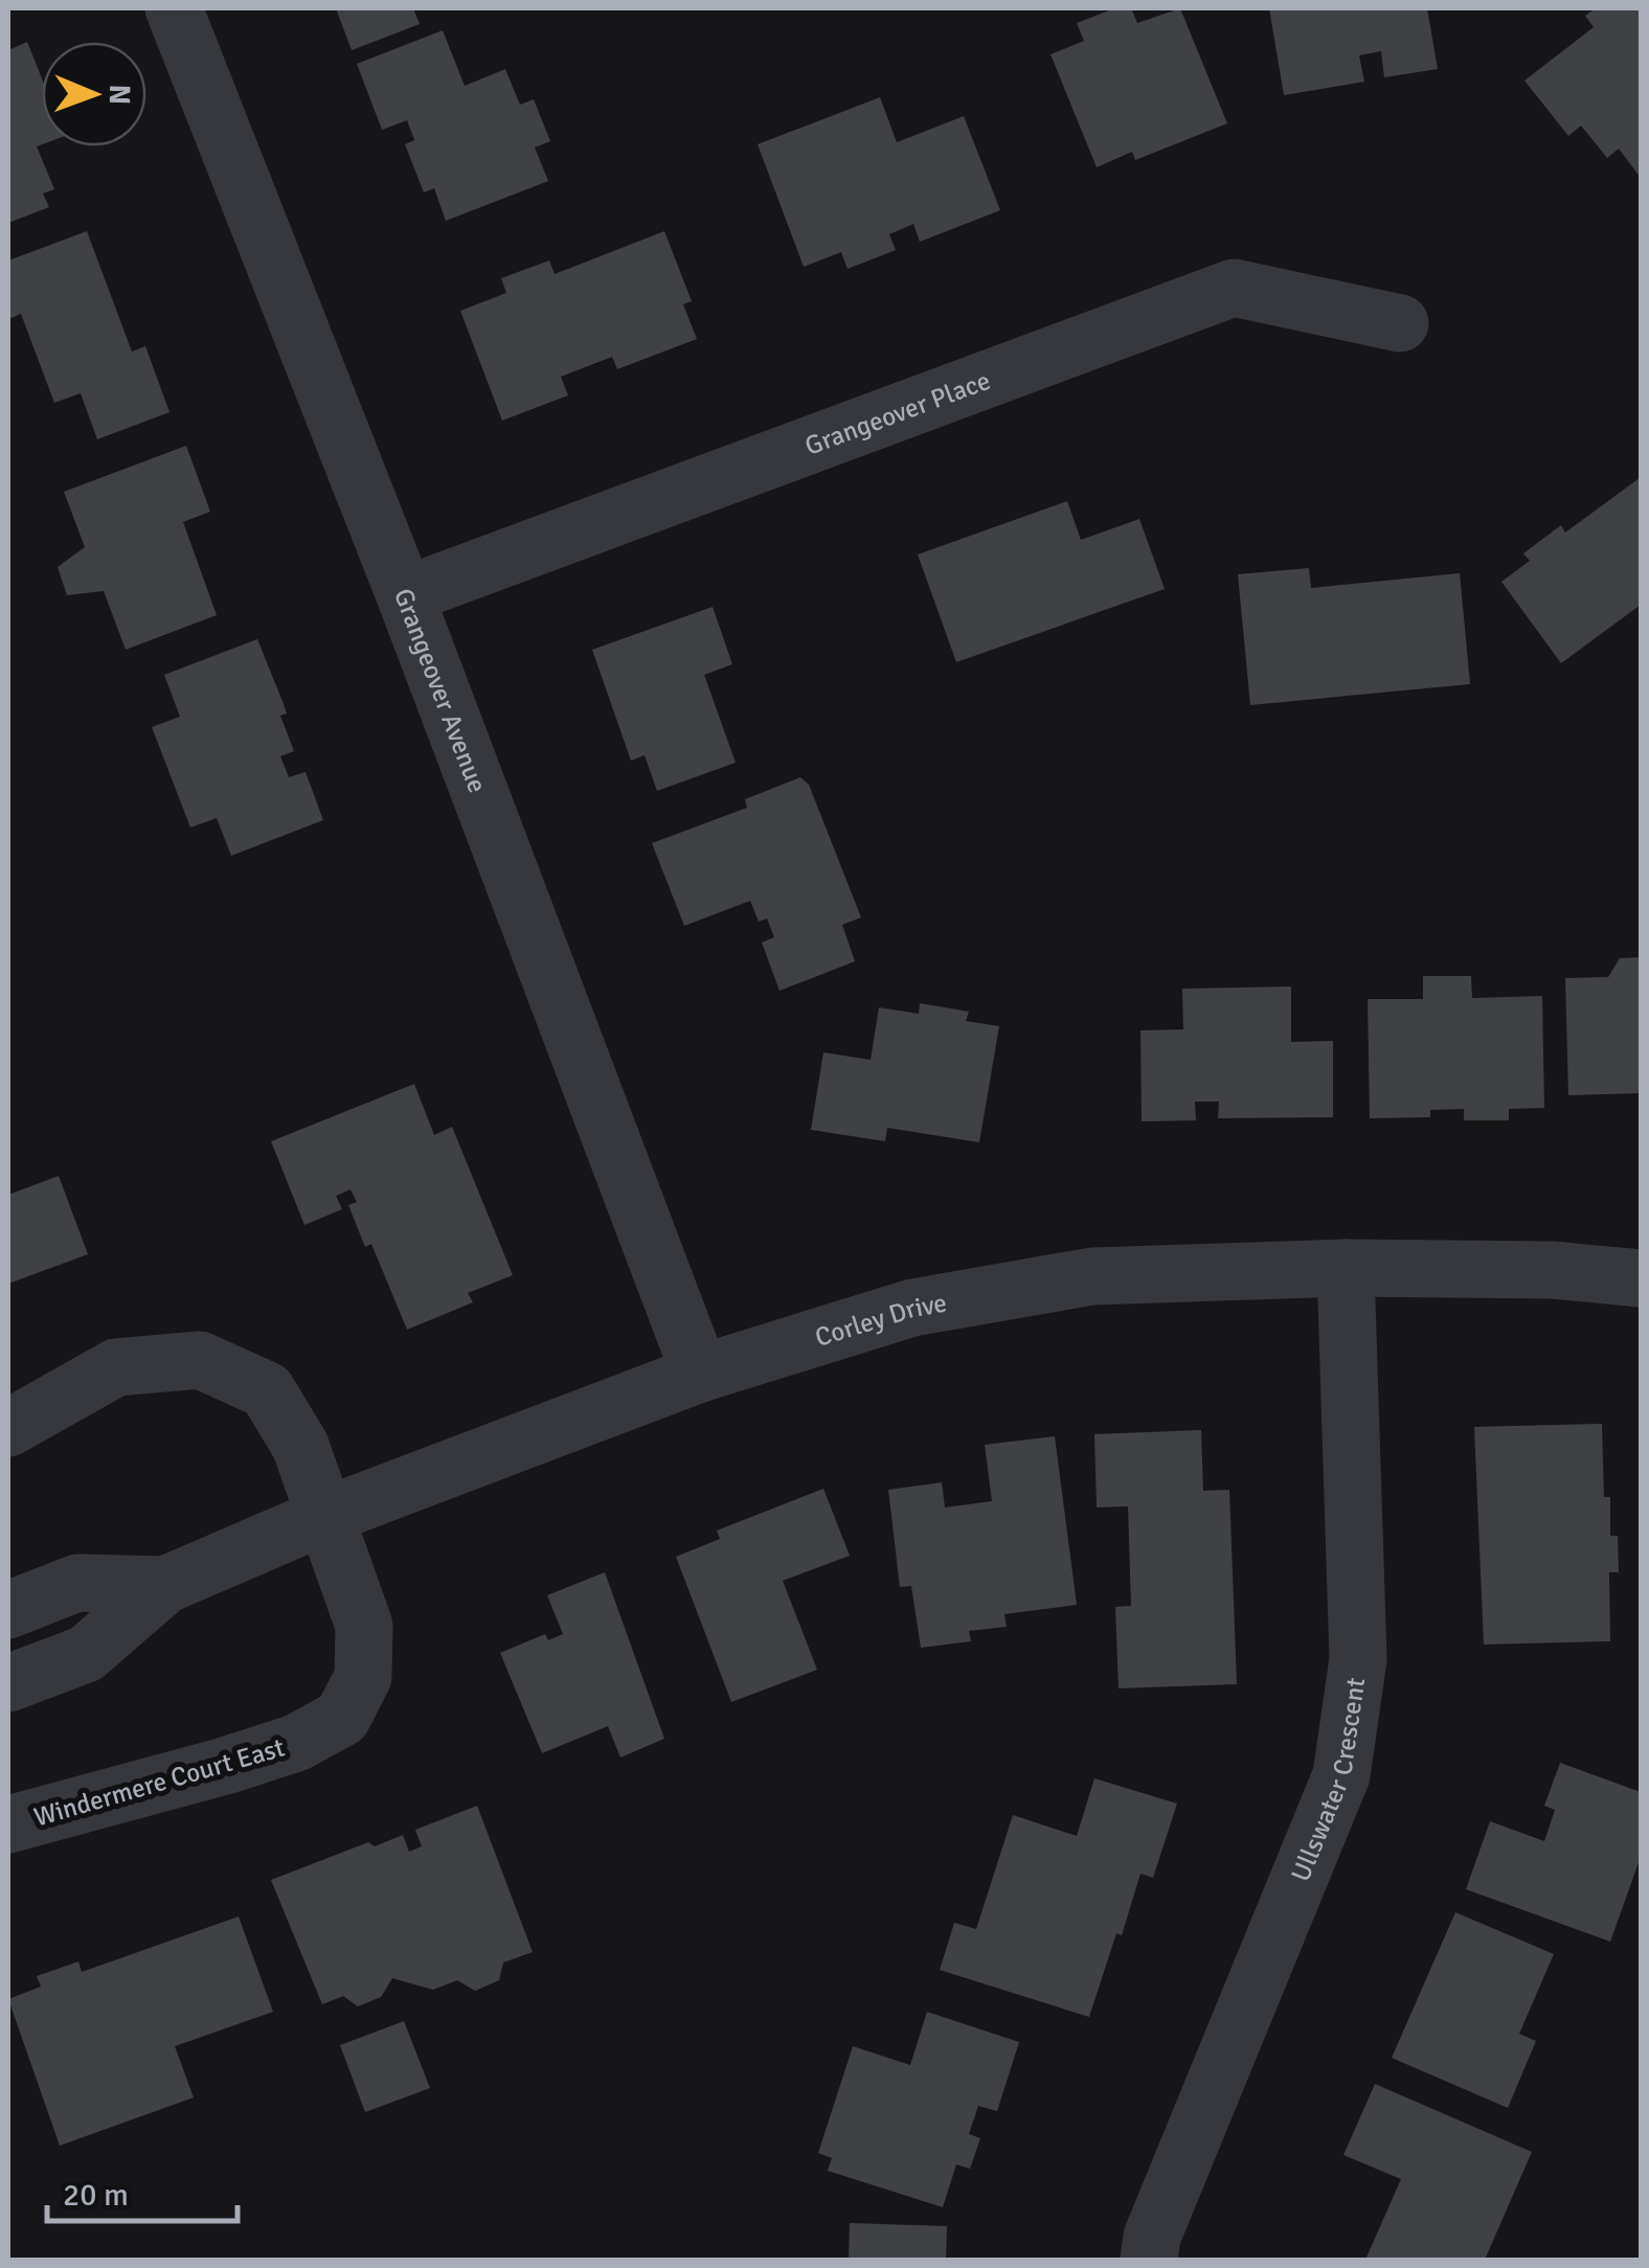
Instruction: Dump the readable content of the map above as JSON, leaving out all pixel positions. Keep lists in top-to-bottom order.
{
  "streets": {
    "street": [
      "Grangeover Place",
      "Grangeover Avenue",
      "Corley Drive",
      "Ullswater Crescent",
      "Windermere Court East"
    ]
  },
  "crossings": [
    ["Grangeover Place", "Grangeover Avenue"],
    ["Grangeover Avenue", "Corley Drive"],
    ["Corley Drive", "Ullswater Crescent"],
    ["Corley Drive", "Windermere Court East"]
  ],
  "scale_bar": "20 m",
  "north": "right"
}
